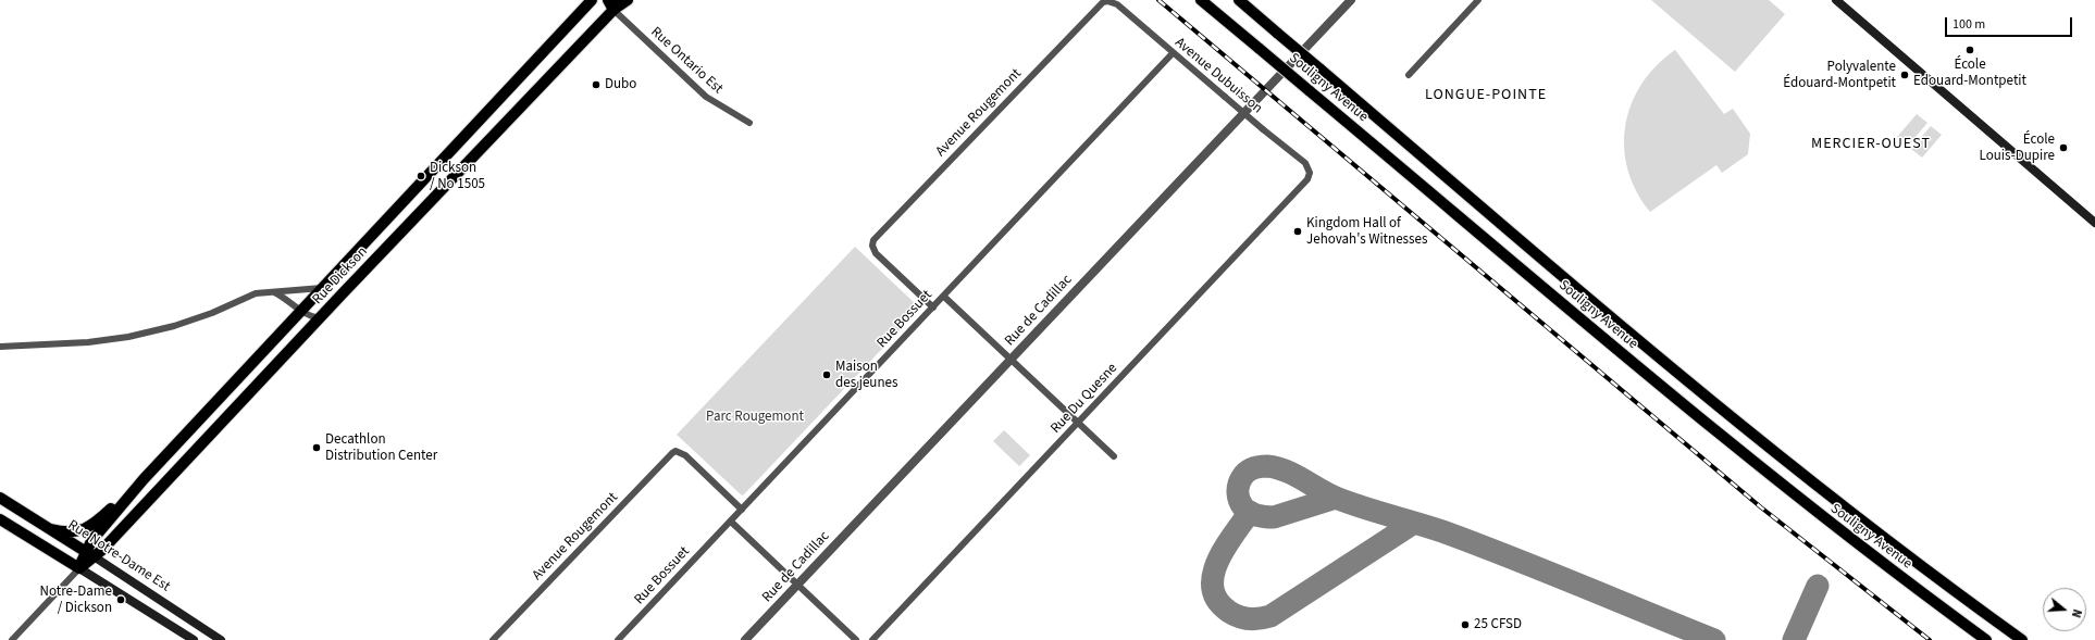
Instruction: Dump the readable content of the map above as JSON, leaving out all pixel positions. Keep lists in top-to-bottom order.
{
  "streets": {
    "main road": ["Souligny Avenue", "Rue Dickson", "Rue Notre-Dame Est"],
    "street": [
      "Rue Ontario Est",
      "Avenue Dubuisson",
      "Avenue Rougemont",
      "Rue de Cadillac",
      "Rue Bossuet",
      "Rue Du Quesne"
    ]
  },
  "crossings": [
    ["Rue Ontario Est", "Rue Dickson"],
    ["Avenue Dubuisson", "Avenue Rougemont"],
    ["Avenue Dubuisson", "Rue Bossuet"],
    ["Avenue Dubuisson", "Rue Du Quesne"],
    ["Avenue Rougemont", "Rue Bossuet"],
    ["Rue Dickson", "Rue Notre-Dame Est"]
  ],
  "districts": ["LONGUE-POINTE", "MERCIER-OUEST"],
  "parks": ["Parc Rougemont"],
  "places": [
    "École Edouard-Montpetit",
    "Polyvalente Édouard-Montpetit",
    "Dubo",
    "École Louis-Dupire",
    "Dickson / No 1505",
    "Kingdom Hall of Jehovah's Witnesses",
    "Maison des jeunes",
    "Decathlon Distribution Center",
    "Notre-Dame / Dickson",
    "25 CFSD"
  ],
  "scale_bar": "100 m",
  "north": "right"
}
